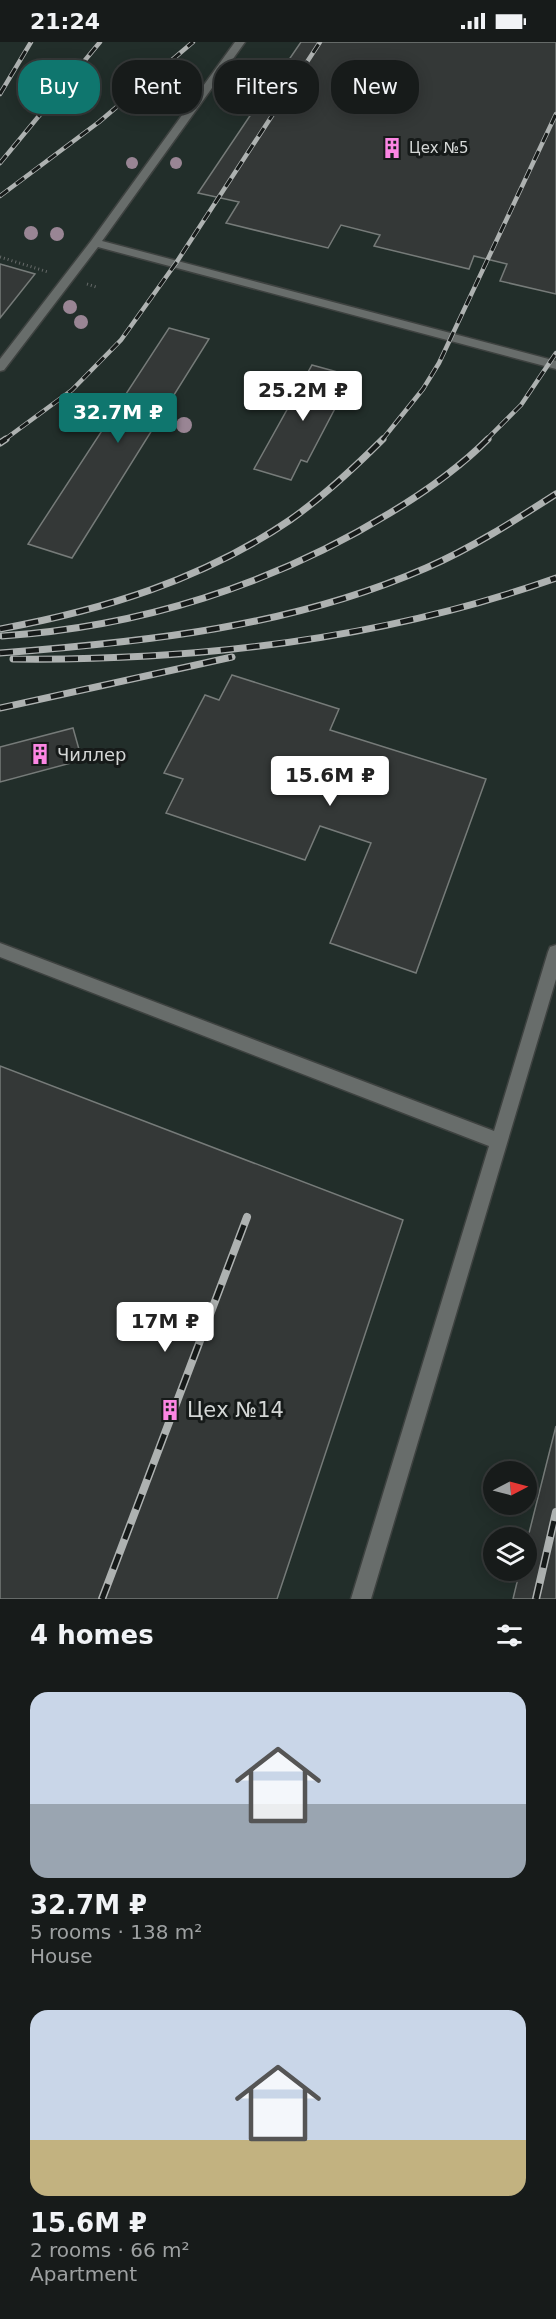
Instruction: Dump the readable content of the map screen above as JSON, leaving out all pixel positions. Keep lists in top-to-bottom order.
{
  "places": {
    "building": ["Цех №5", "Чиллер", "Цех №14"]
  },
  "north": "right",
  "page": {
    "status": "21:24",
    "chip": [
      "Buy",
      "Rent",
      "Filters",
      "New"
    ],
    "price": [
      "25.2M ₽",
      "32.7M ₽",
      "15.6M ₽",
      "17M ₽"
    ],
    "heading": "4 homes",
    "list": [
      {
        "name": "32.7M ₽",
        "note": "5 rooms · 138 m² · House"
      },
      {
        "name": "15.6M ₽",
        "note": "2 rooms · 66 m² · Apartment"
      }
    ]
  }
}
